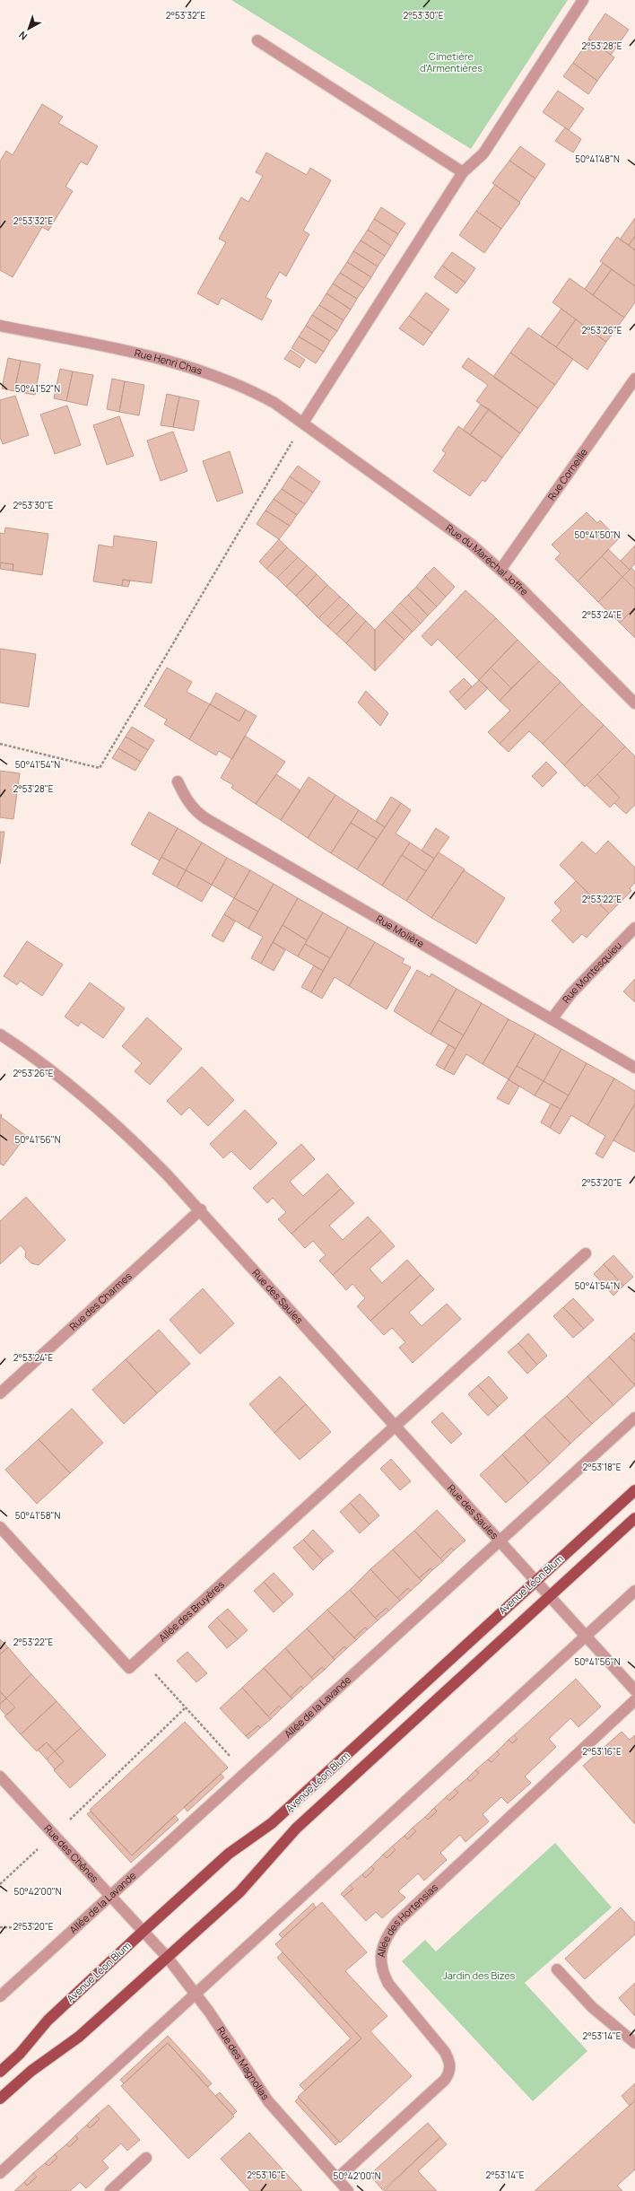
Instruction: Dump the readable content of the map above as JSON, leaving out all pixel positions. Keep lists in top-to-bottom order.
{
  "streets": {
    "main road": ["Avenue Léon Blum"],
    "street": [
      "Rue Henri Chas",
      "Rue Corneille",
      "Rue du Maréchal Joffre",
      "Rue Molière",
      "Rue Montesquieu",
      "Rue des Saules",
      "Rue des Charmes",
      "Allée des Bruyères",
      "Allée de la Lavande",
      "Rue des Chênes",
      "Allée des Hortensias",
      "Rue des Magnolias"
    ]
  },
  "crossings": [
    ["Rue Henri Chas", "Rue du Maréchal Joffre"],
    ["Rue Corneille", "Rue du Maréchal Joffre"],
    ["Rue Molière", "Rue Montesquieu"],
    ["Rue des Saules", "Rue des Charmes"],
    ["Rue des Saules", "Avenue Léon Blum"],
    ["Rue des Saules", "Allée des Bruyères"],
    ["Rue des Saules", "Allée de la Lavande"],
    ["Avenue Léon Blum", "Rue des Chênes"],
    ["Avenue Léon Blum", "Rue des Magnolias"],
    ["Allée de la Lavande", "Rue des Chênes"],
    ["Rue des Chênes", "Rue des Magnolias"],
    ["Allée des Hortensias", "Rue des Magnolias"]
  ],
  "parks": ["Cimetière d'Armentières", "Jardin des Bizes"],
  "north": "bottom left",
  "coordinates": [
    "2°53'32\"E",
    "2°53'30\"E",
    "2°53'28\"E",
    "50°41'48\"N",
    "2°53'26\"E",
    "50°41'52\"N",
    "50°41'50\"N",
    "2°53'24\"E",
    "50°41'54\"N",
    "2°53'22\"E",
    "50°41'56\"N",
    "2°53'20\"E",
    "2°53'18\"E",
    "50°41'58\"N",
    "2°53'16\"E",
    "50°42'00\"N",
    "2°53'14\"E"
  ]
}
